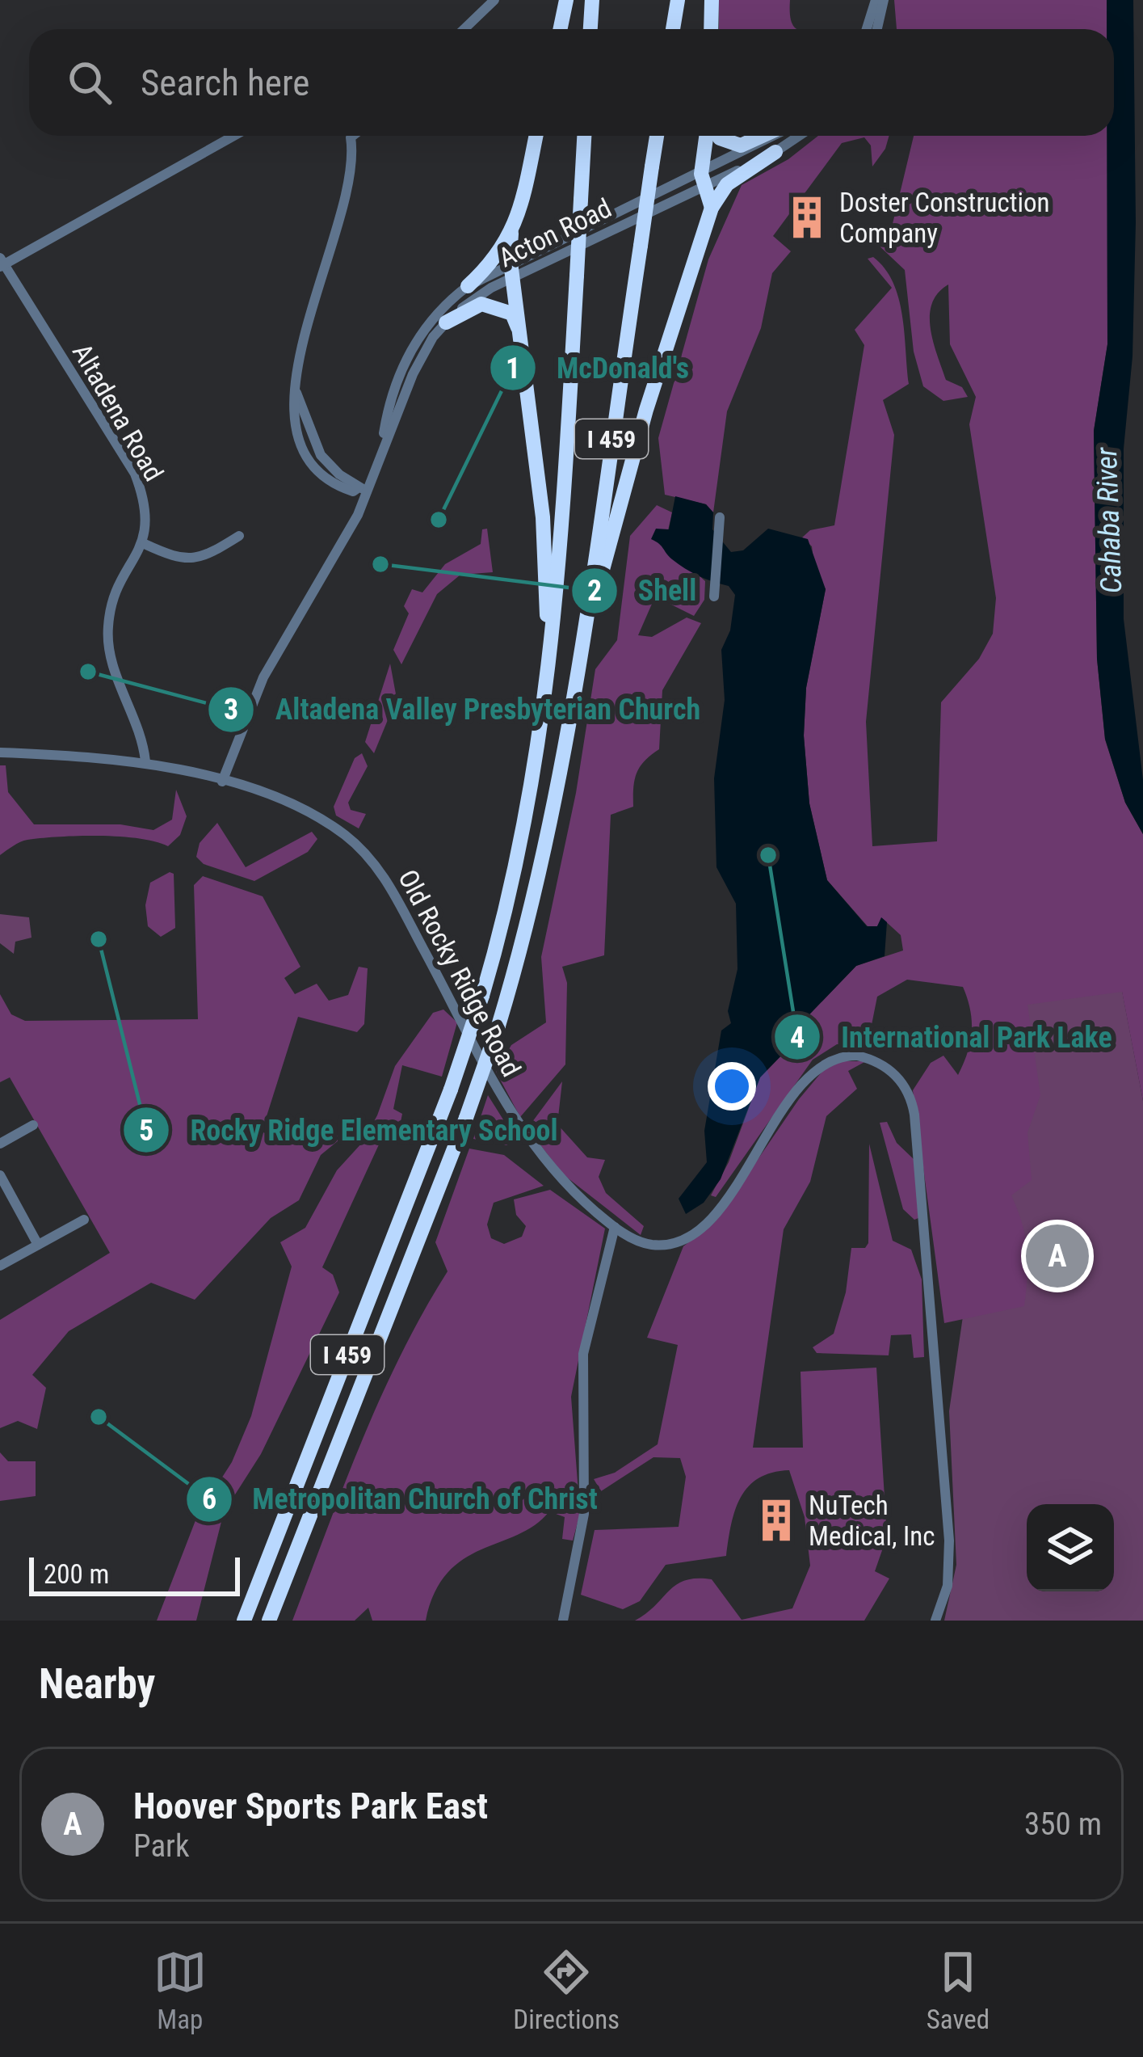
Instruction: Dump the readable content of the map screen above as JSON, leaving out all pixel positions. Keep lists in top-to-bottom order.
{
  "streets": {
    "highway": ["I 459"],
    "street": ["Acton Road", "Altadena Road", "Old Rocky Ridge Road"]
  },
  "crossings": [
    ["Acton Road", "Old Rocky Ridge Road"]
  ],
  "water": ["Cahaba River"],
  "places": {
    "building": ["Doster Construction Company", "NuTech Medical, Inc"],
    "other": [
      "McDonald's",
      "Shell",
      "Altadena Valley Presbyterian Church",
      "International Park Lake",
      "Rocky Ridge Elementary School",
      "Metropolitan Church of Christ"
    ]
  },
  "scale_bar": "200 m",
  "page": {
    "search": "Search here",
    "pins": "A",
    "scale": "200 m",
    "heading": "Nearby",
    "list": [
      {
        "mark": "A",
        "name": "Hoover Sports Park East",
        "note": "Park",
        "value": "350 m"
      }
    ],
    "nav": ["Map", "Directions", "Saved"]
  }
}
